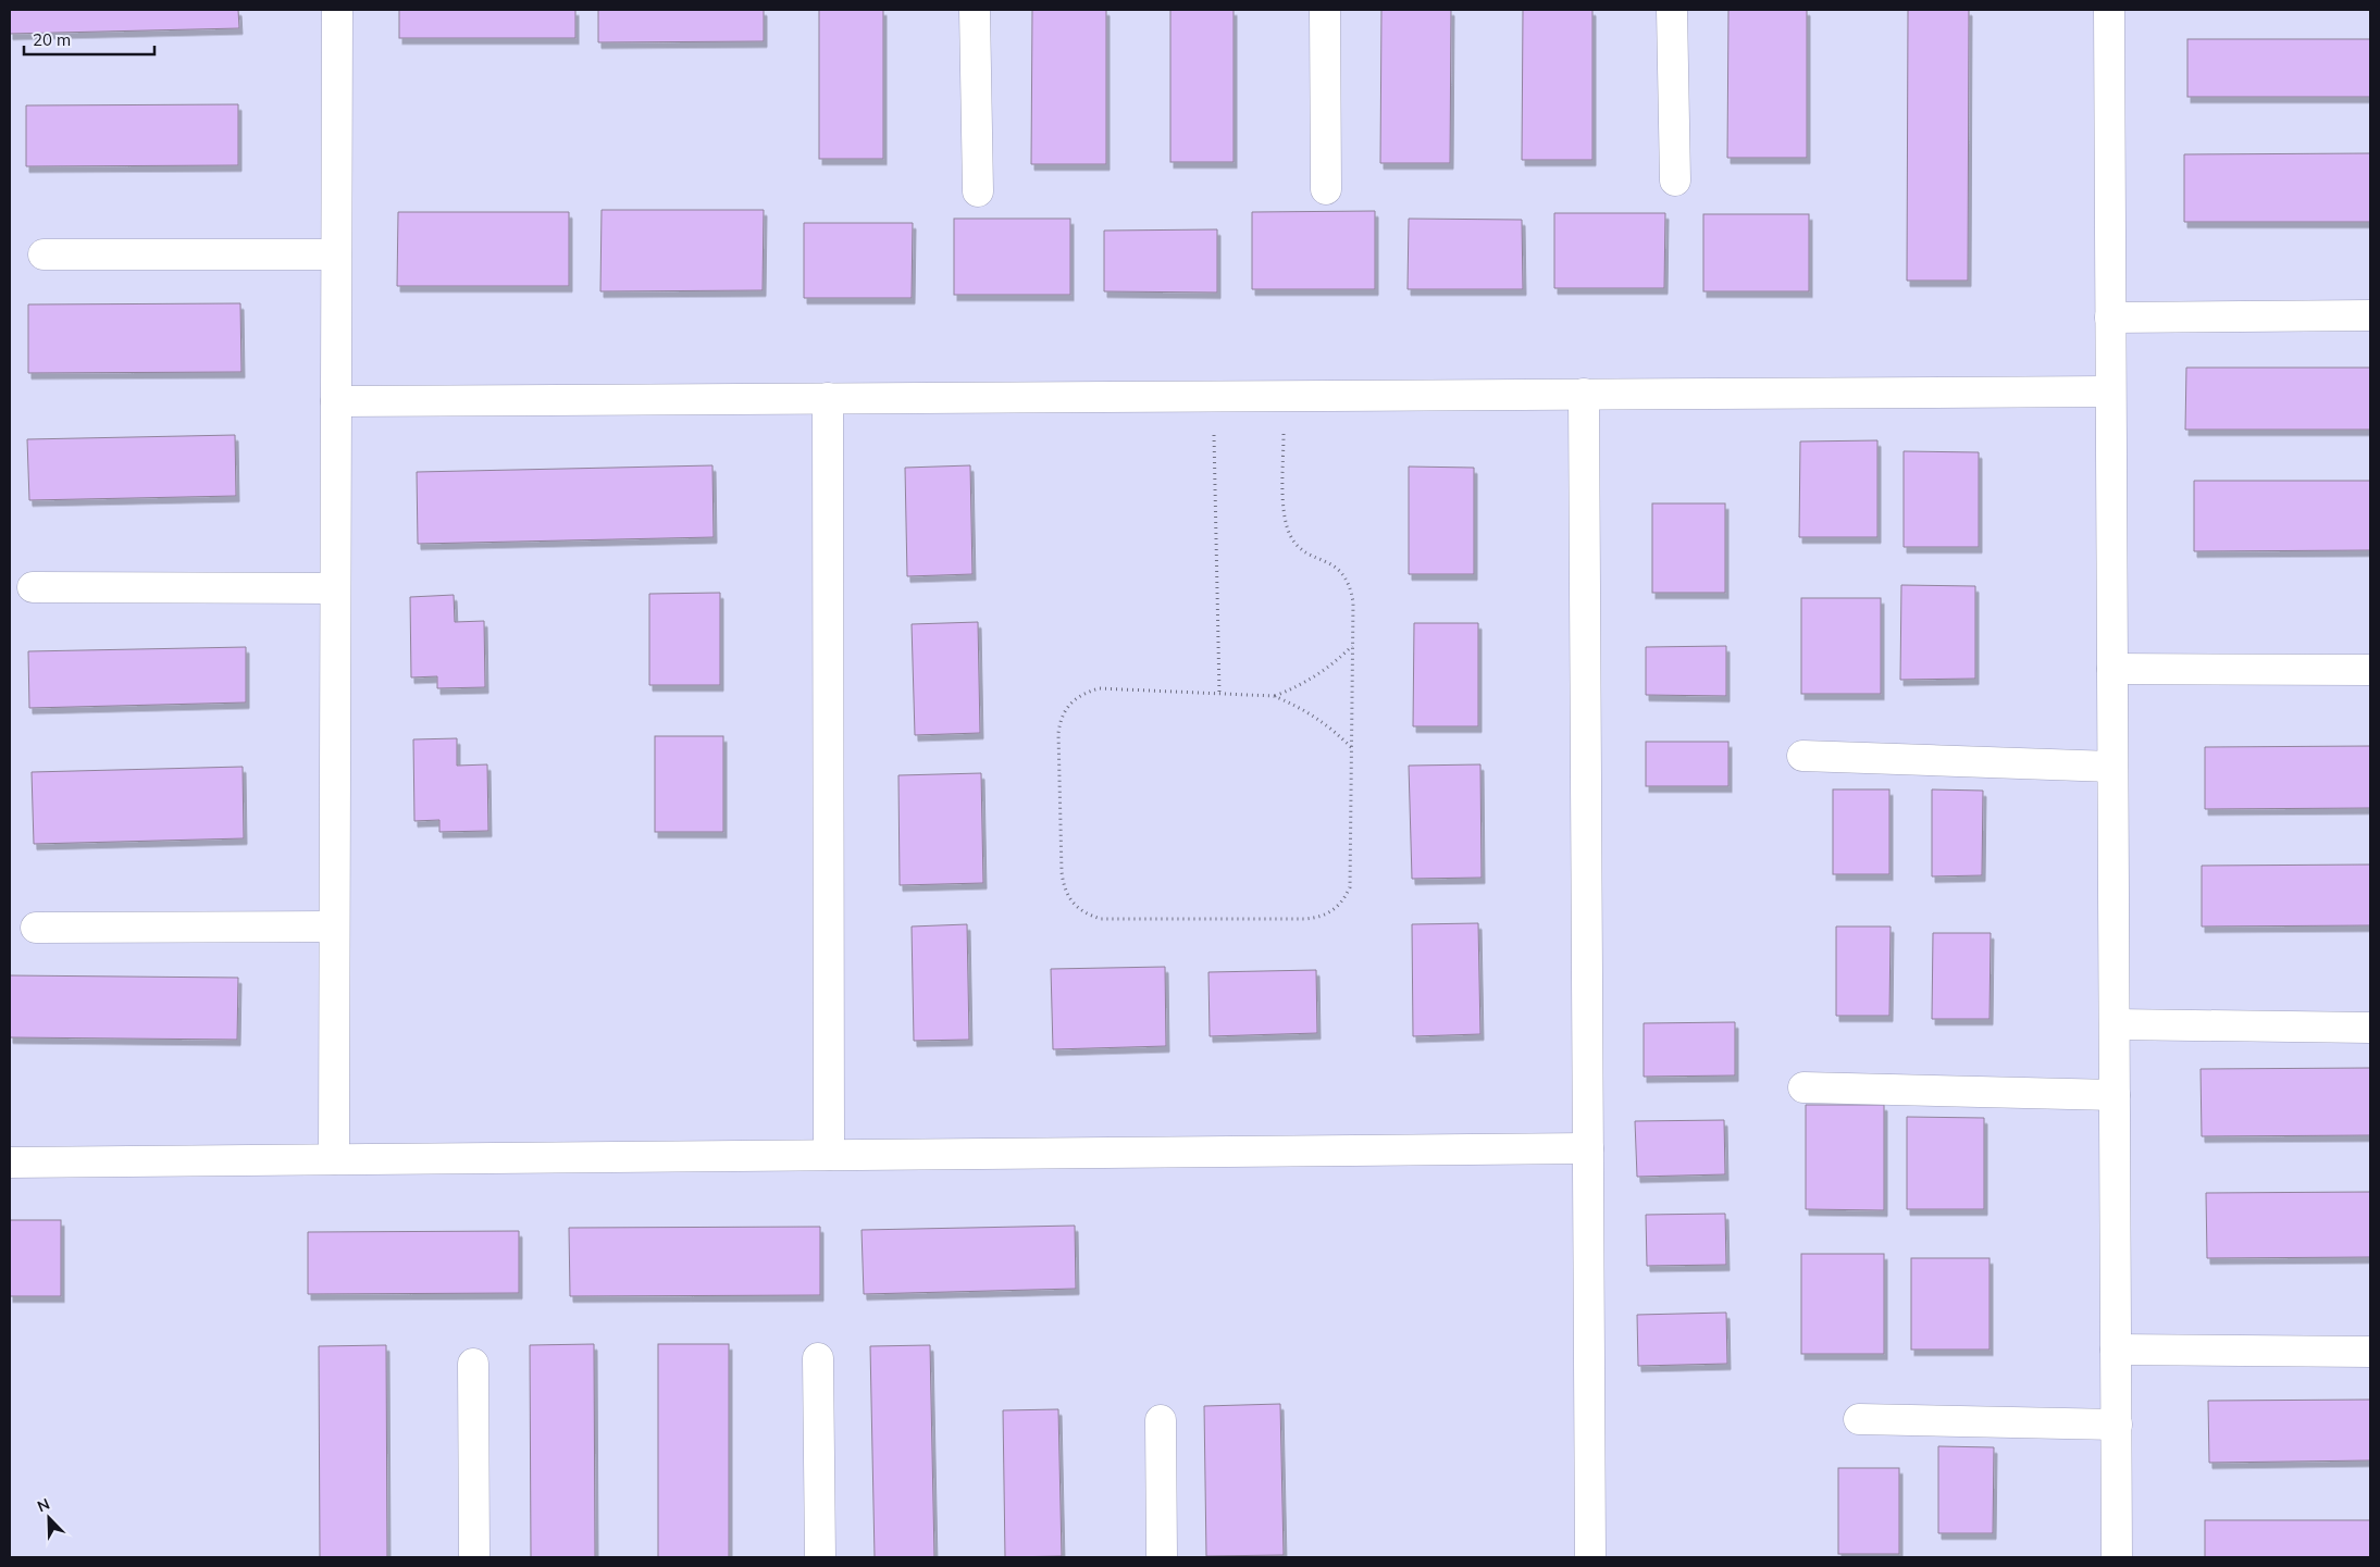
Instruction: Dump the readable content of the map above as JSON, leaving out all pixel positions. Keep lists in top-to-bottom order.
{
  "scale_bar": "20 m",
  "north": "top left"
}
